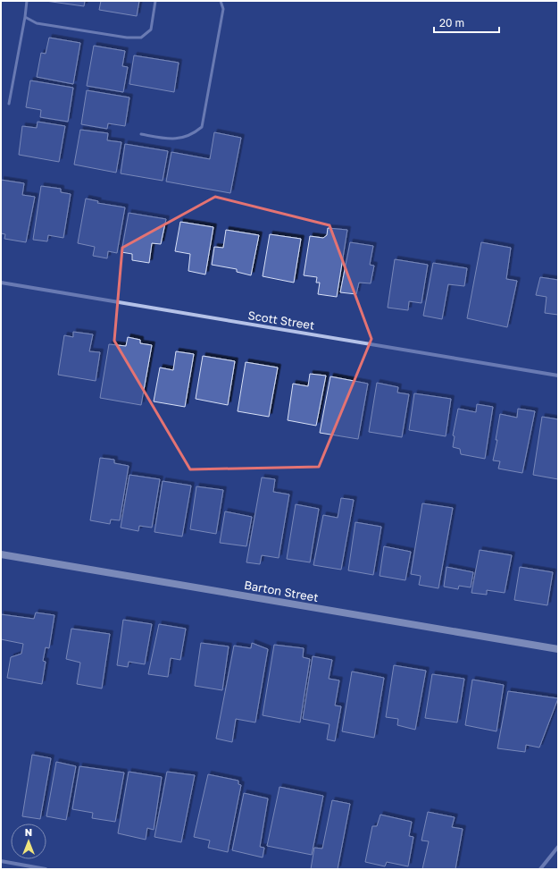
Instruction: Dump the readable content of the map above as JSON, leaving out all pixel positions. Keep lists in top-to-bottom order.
{
  "streets": {
    "street": ["Scott Street", "Barton Street"]
  },
  "scale_bar": "20 m",
  "north": "top"
}
